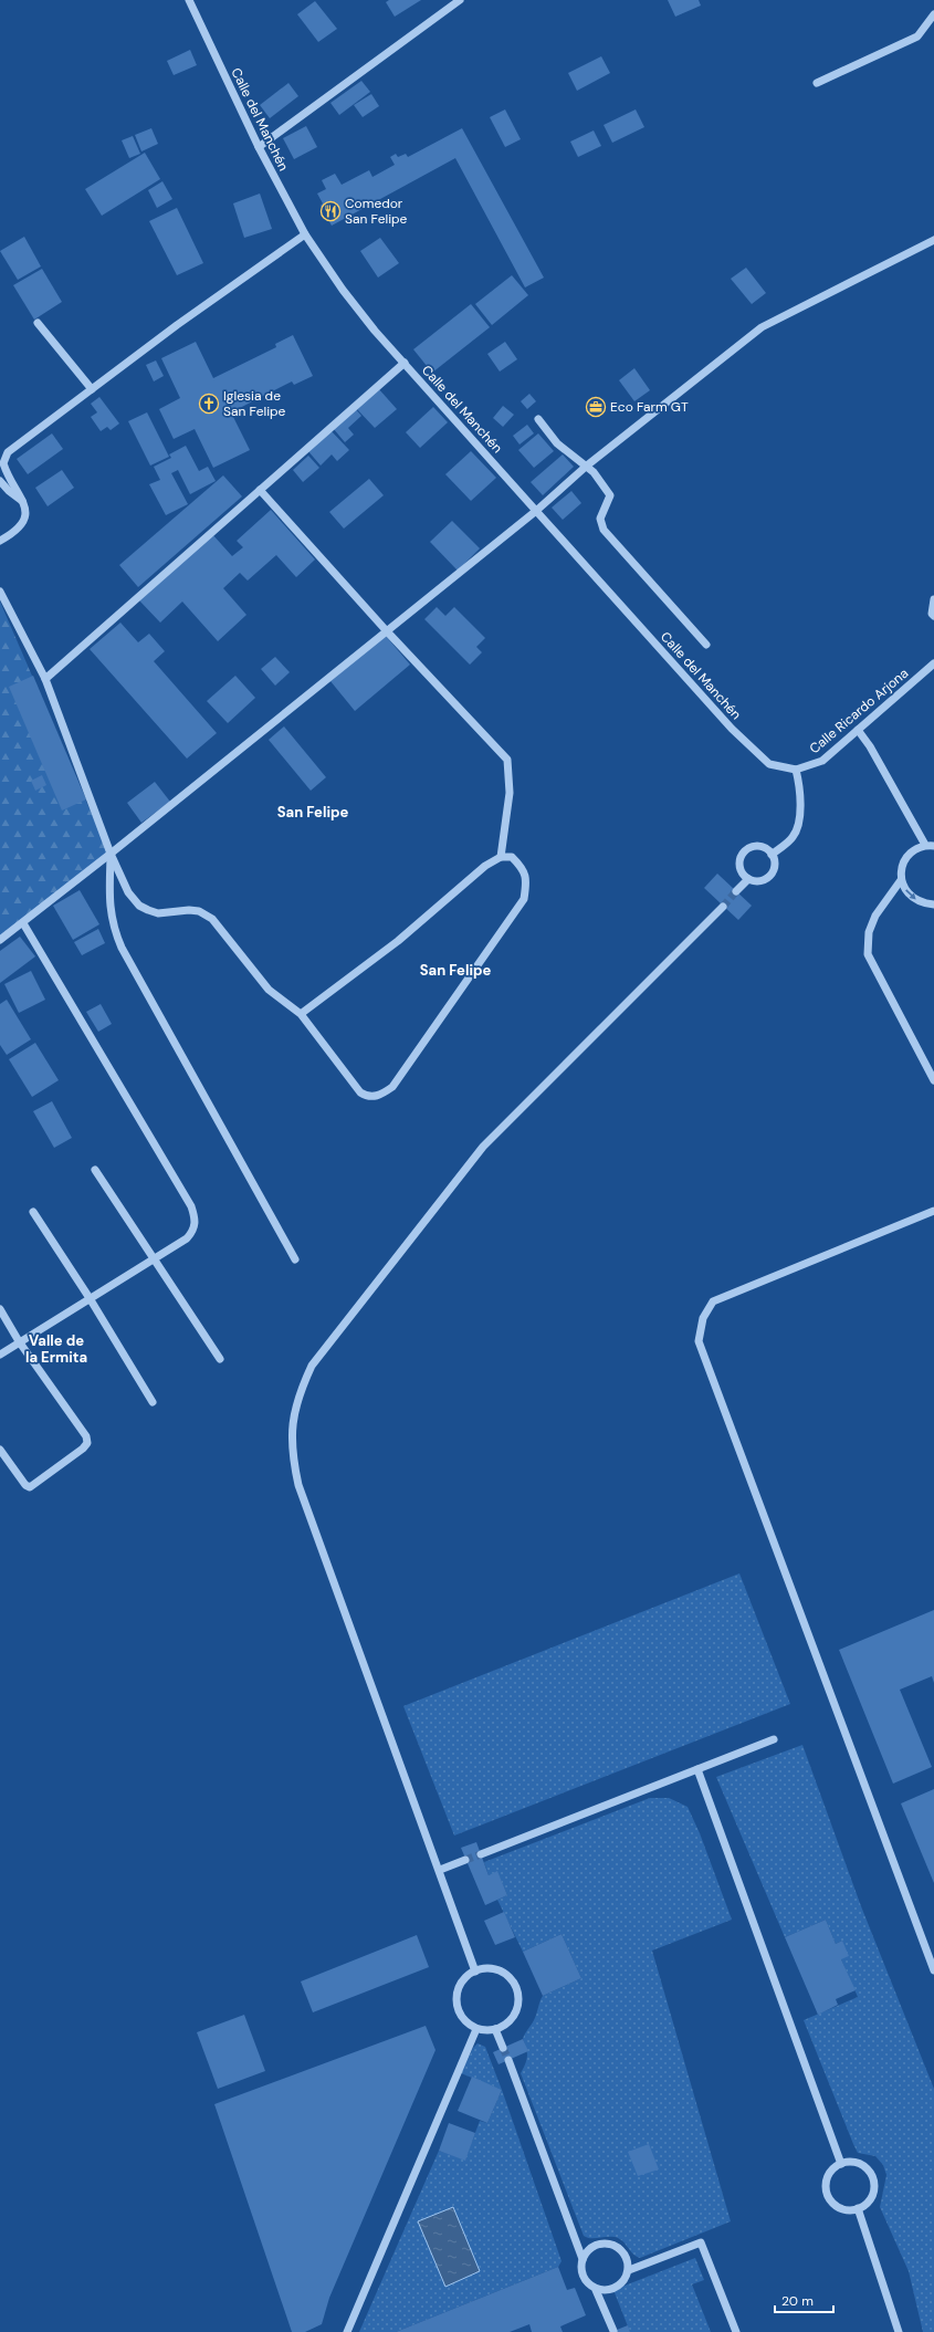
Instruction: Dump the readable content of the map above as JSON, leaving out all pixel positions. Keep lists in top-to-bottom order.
{
  "streets": {
    "street": ["Calle del Manchén", "Calle Ricardo Arjona"]
  },
  "crossings": [
    ["Calle del Manchén", "Calle Ricardo Arjona"]
  ],
  "districts": ["San Felipe", "San Felipe", "Valle de la Ermita"],
  "places": {
    "restaurant": ["Comedor San Felipe"],
    "church": ["Iglesia de San Felipe"],
    "office": ["Eco Farm GT"]
  },
  "scale_bar": "20 m"
}
